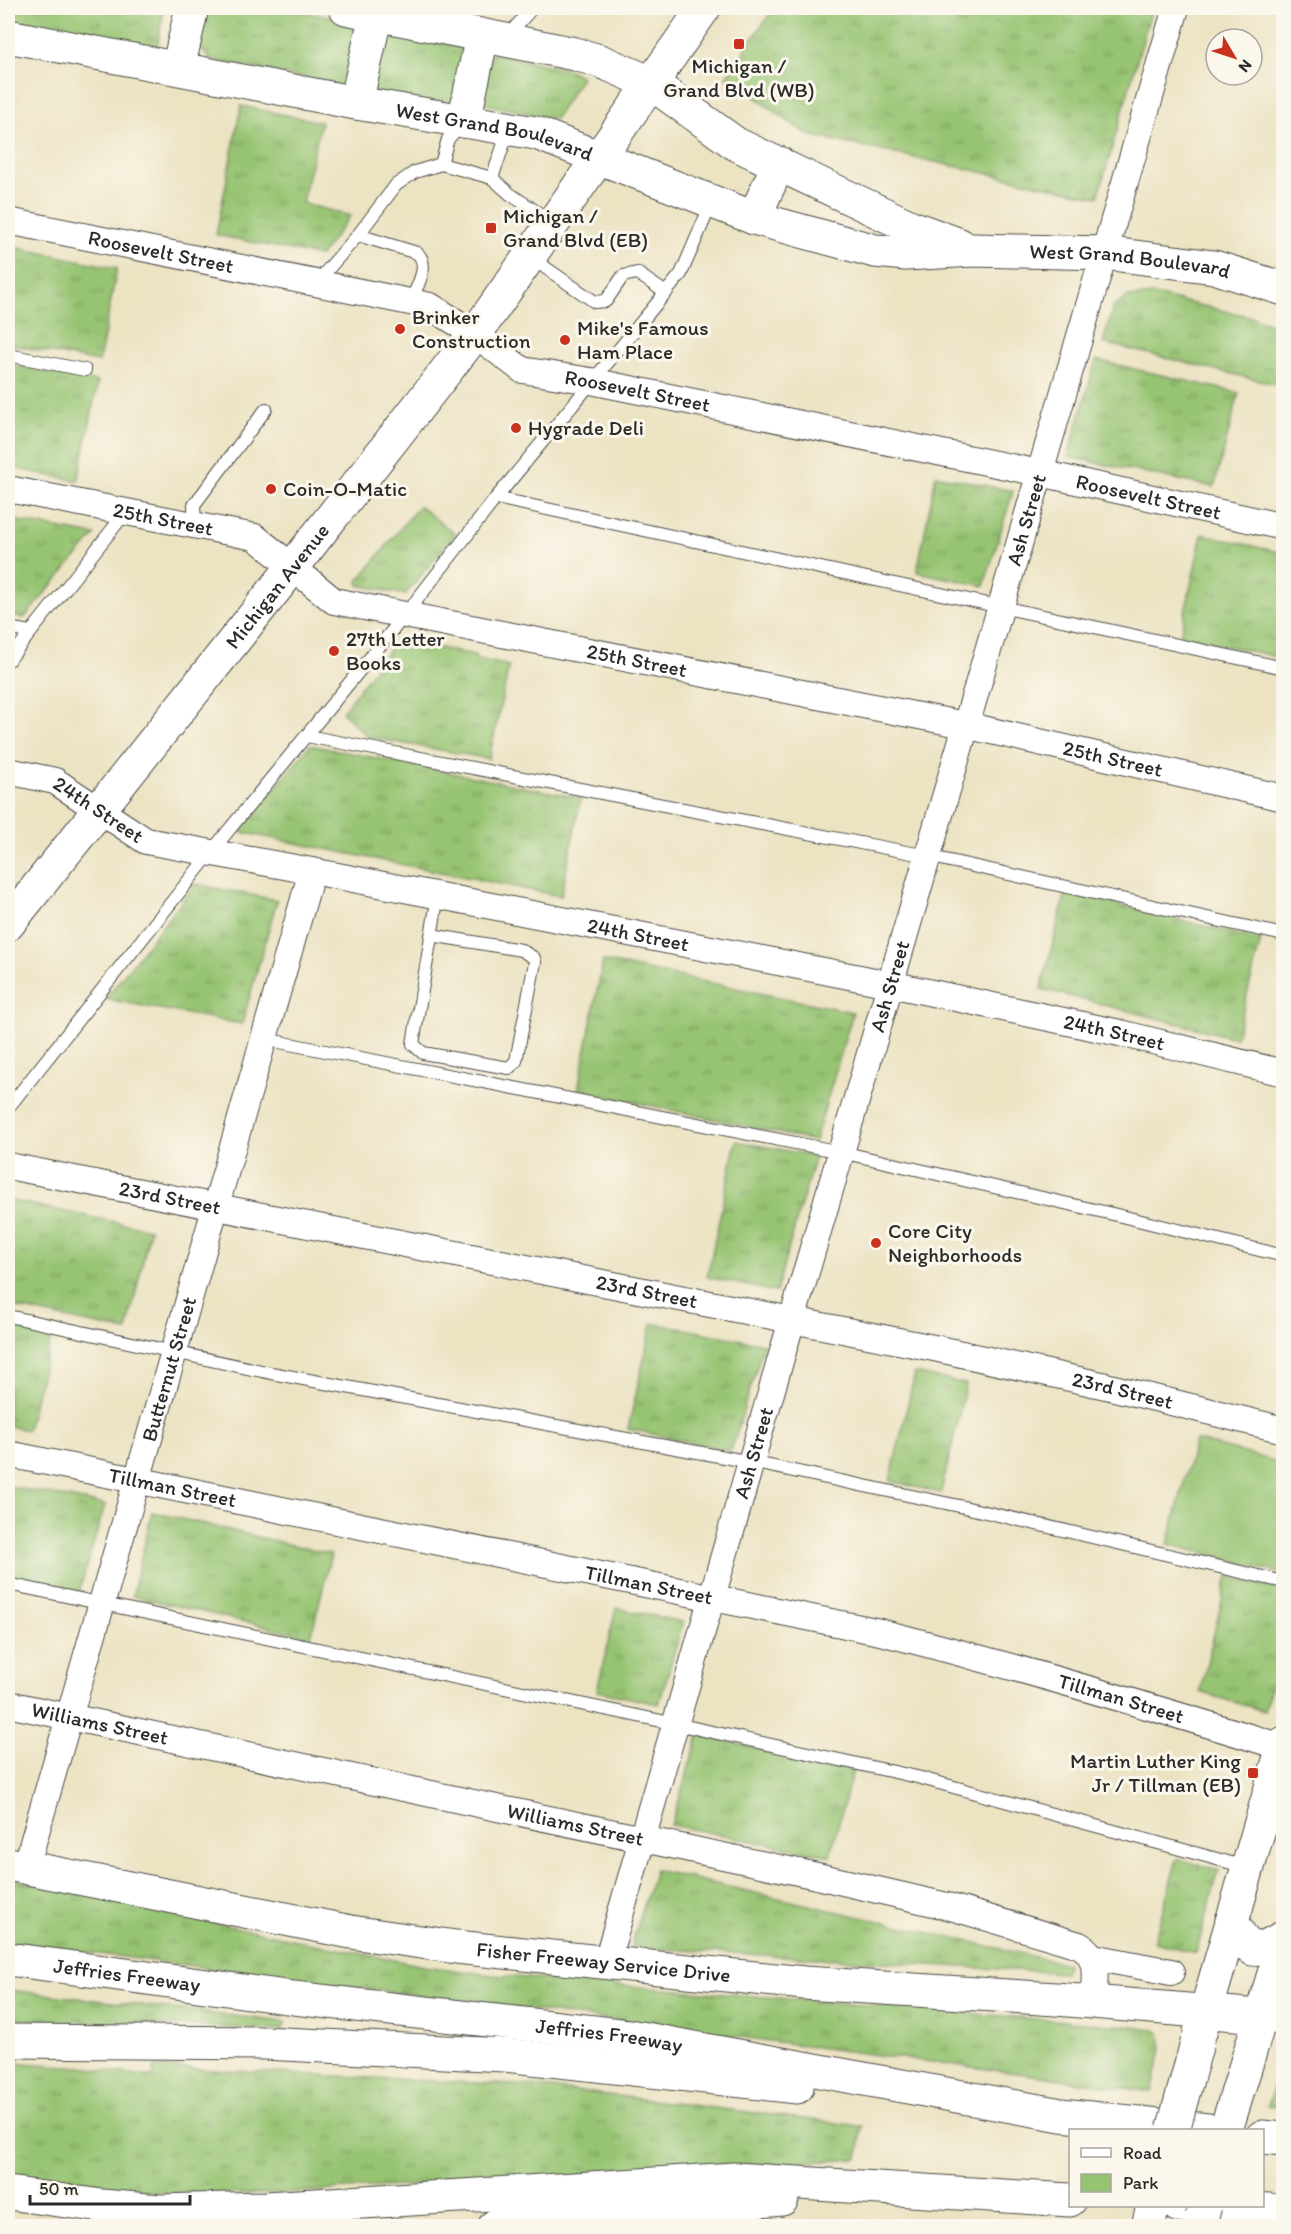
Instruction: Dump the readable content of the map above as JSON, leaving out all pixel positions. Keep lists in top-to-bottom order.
{
  "streets": {
    "main road": [
      "West Grand Boulevard",
      "Michigan Avenue",
      "Fisher Freeway Service Drive",
      "Jeffries Freeway"
    ],
    "street": [
      "Roosevelt Street",
      "25th Street",
      "Ash Street",
      "24th Street",
      "23rd Street",
      "Butternut Street",
      "Tillman Street",
      "Williams Street"
    ]
  },
  "crossings": [
    ["West Grand Boulevard", "Ash Street"],
    ["West Grand Boulevard", "Michigan Avenue"],
    ["Roosevelt Street", "Ash Street"],
    ["Roosevelt Street", "Michigan Avenue"],
    ["25th Street", "Ash Street"],
    ["25th Street", "Michigan Avenue"],
    ["Ash Street", "24th Street"],
    ["Ash Street", "23rd Street"],
    ["Ash Street", "Tillman Street"],
    ["Ash Street", "Williams Street"],
    ["Ash Street", "Fisher Freeway Service Drive"],
    ["Michigan Avenue", "24th Street"],
    ["24th Street", "Butternut Street"],
    ["23rd Street", "Butternut Street"],
    ["Butternut Street", "Tillman Street"],
    ["Butternut Street", "Williams Street"],
    ["Butternut Street", "Fisher Freeway Service Drive"]
  ],
  "places": {
    "transit": ["Michigan / Grand Blvd (WB)", "Michigan / Grand Blvd (EB)", "Martin Luther King Jr / Tillman (EB)"],
    "other": [
      "Brinker Construction",
      "Mike's Famous Ham Place",
      "Hygrade Deli",
      "Coin-O-Matic",
      "27th Letter Books",
      "Core City Neighborhoods"
    ]
  },
  "legend": ["Road", "Park"],
  "scale_bar": "50 m",
  "north": "bottom right"
}
